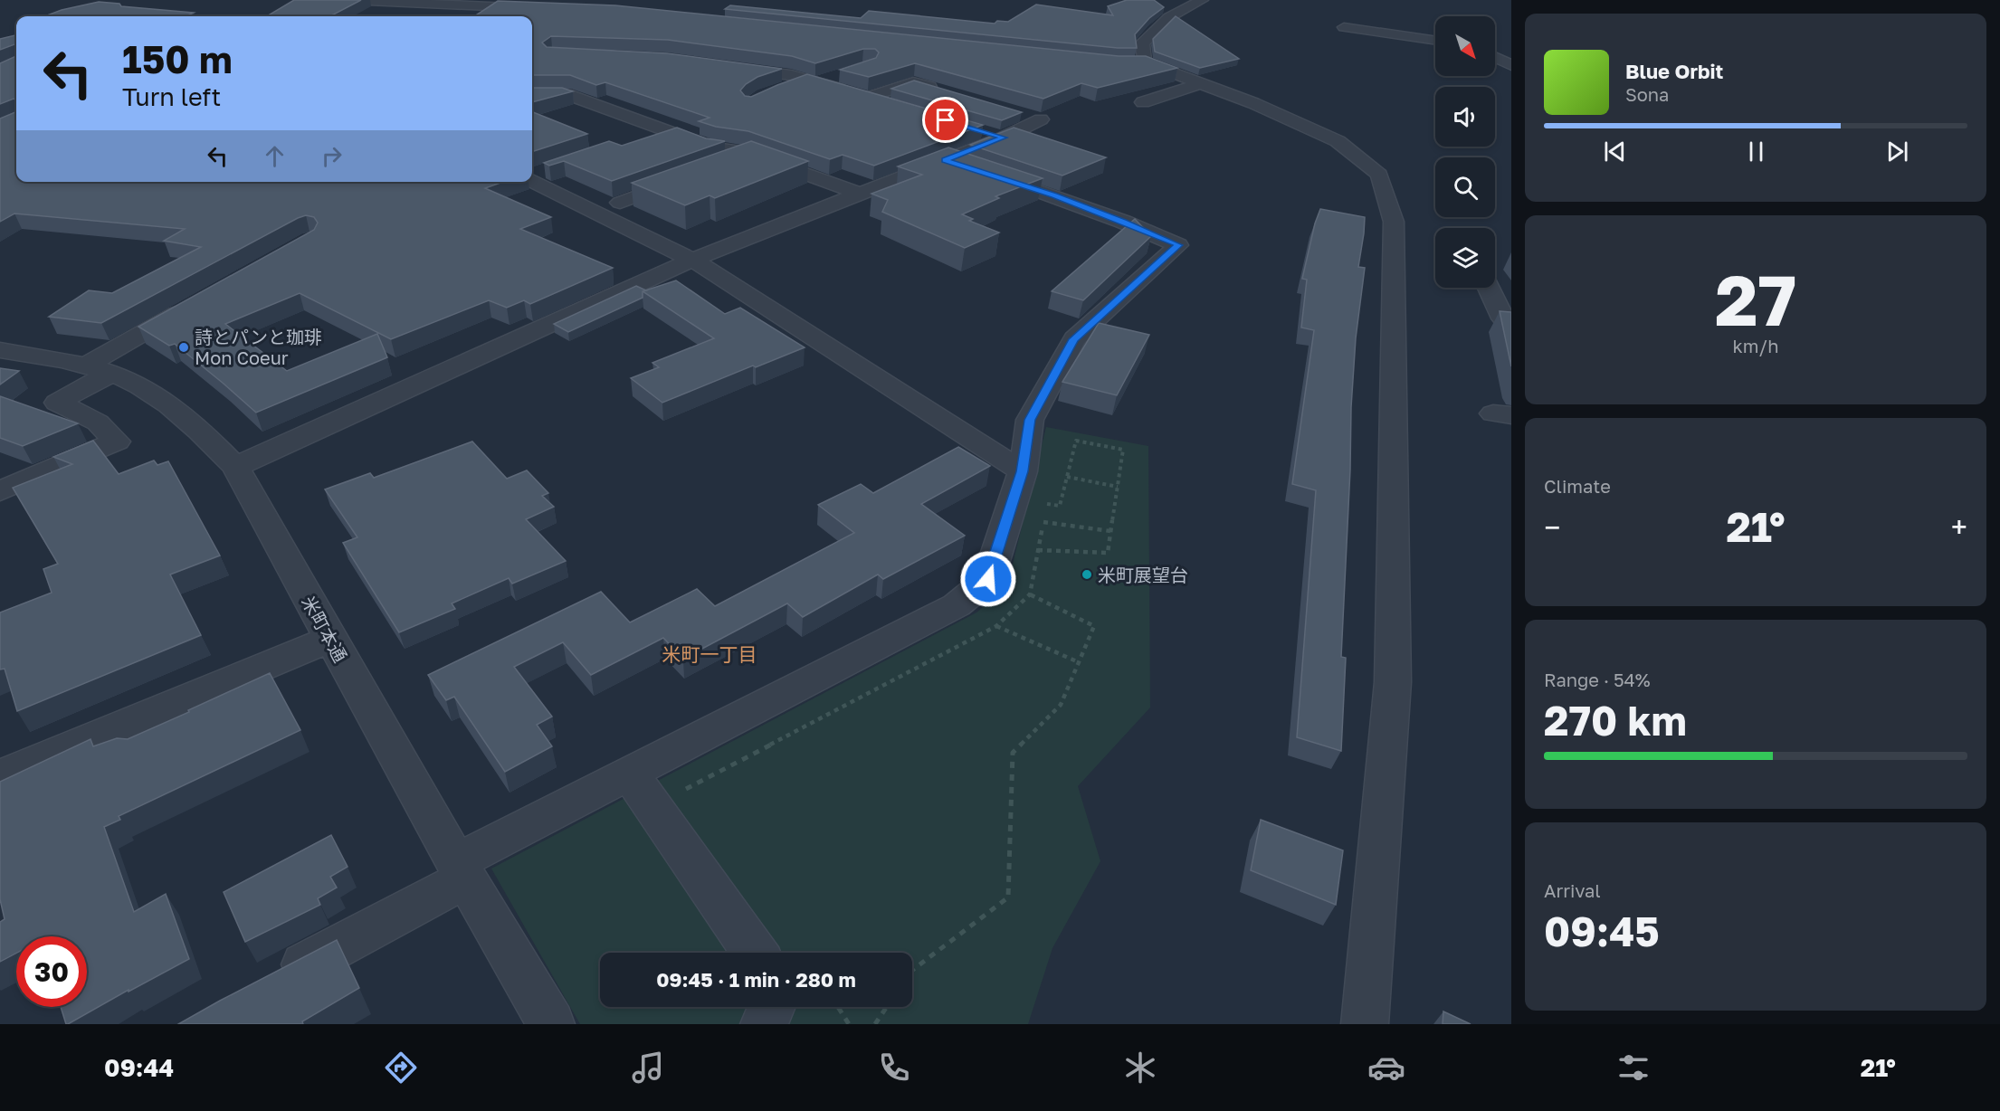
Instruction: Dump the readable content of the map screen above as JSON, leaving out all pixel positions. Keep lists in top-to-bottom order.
{
  "streets": {
    "street": ["米町本通"]
  },
  "districts": ["米町一丁目"],
  "places": ["詩とパンと珈琲 Mon Coeur", "米町展望台"],
  "north": "bottom right",
  "page": {
    "turn": ["150 m", "Turn left"],
    "song": ["Blue Orbit", "Sona"],
    "tile": [
      ["27", "km/h"],
      "Climate",
      ["Range · 54%", "270 km"],
      ["Arrival", "09:45"]
    ],
    "heat": ["−", "21°", "+"],
    "limit": "30",
    "trip": "09:45 · 1 min · 280 m",
    "tabs": ["09:44", "21°"]
  }
}
